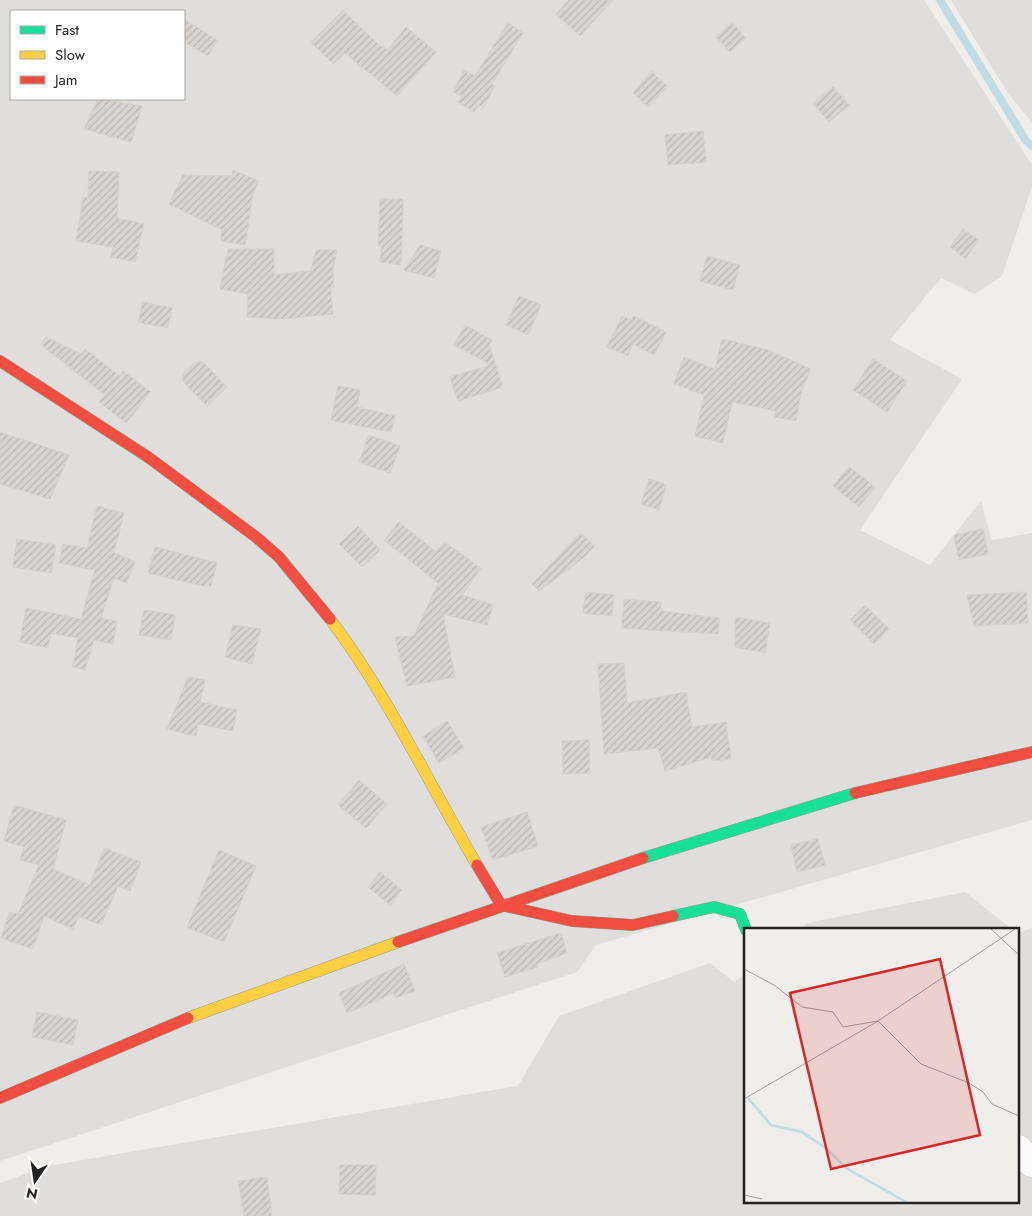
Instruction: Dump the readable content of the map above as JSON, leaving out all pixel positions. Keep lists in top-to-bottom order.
{
  "legend": ["Fast", "Slow", "Jam"],
  "north": "bottom"
}
